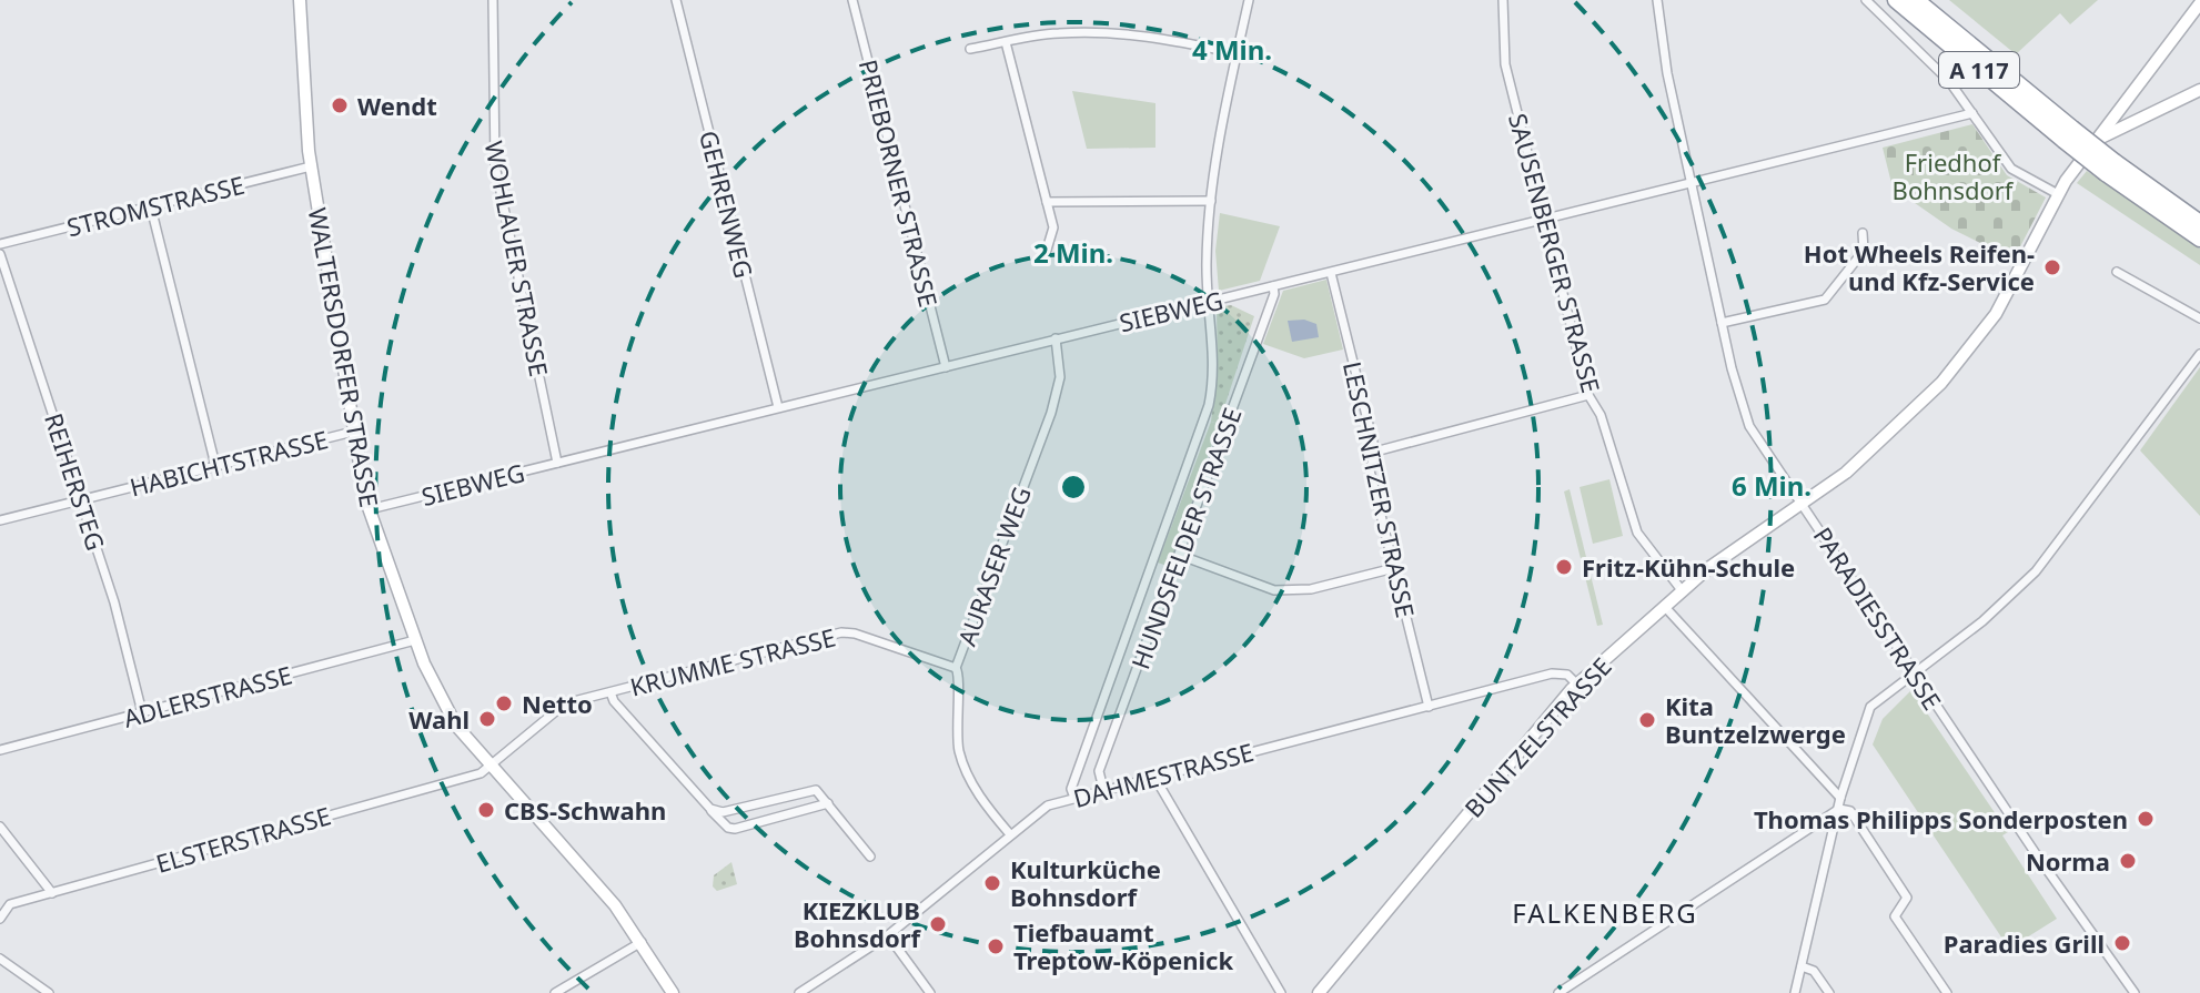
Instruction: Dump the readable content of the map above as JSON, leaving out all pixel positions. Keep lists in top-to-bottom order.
{
  "streets": {
    "highway": ["A 117"],
    "street": [
      "PRIEBORNER STRASSE",
      "GEHRENWEG",
      "STROMSTRASSE",
      "SAUSENBERGER STRASSE",
      "WOHLAUER STRASSE",
      "SIEBWEG",
      "WALTERSDORFER STRASSE",
      "HABICHTSTRASSE",
      "REIHERSTEG",
      "LESCHNITZER STRASSE",
      "HUNDSFELDER STRASSE",
      "AURASER WEG",
      "PARADIESSTRASSE",
      "KRUMME STRASSE",
      "ADLERSTRASSE",
      "BUNTZELSTRASSE",
      "DAHMESTRASSE",
      "ELSTERSTRASSE"
    ]
  },
  "crossings": [
    ["PRIEBORNER STRASSE", "SIEBWEG"],
    ["GEHRENWEG", "SIEBWEG"],
    ["STROMSTRASSE", "WALTERSDORFER STRASSE"],
    ["SAUSENBERGER STRASSE", "SIEBWEG"],
    ["SAUSENBERGER STRASSE", "BUNTZELSTRASSE"],
    ["WOHLAUER STRASSE", "SIEBWEG"],
    ["SIEBWEG", "WALTERSDORFER STRASSE"],
    ["SIEBWEG", "LESCHNITZER STRASSE"],
    ["SIEBWEG", "HUNDSFELDER STRASSE"],
    ["SIEBWEG", "AURASER WEG"],
    ["SIEBWEG", "PARADIESSTRASSE"],
    ["WALTERSDORFER STRASSE", "HABICHTSTRASSE"],
    ["WALTERSDORFER STRASSE", "KRUMME STRASSE"],
    ["WALTERSDORFER STRASSE", "ADLERSTRASSE"],
    ["WALTERSDORFER STRASSE", "ELSTERSTRASSE"],
    ["HABICHTSTRASSE", "REIHERSTEG"],
    ["REIHERSTEG", "ADLERSTRASSE"],
    ["LESCHNITZER STRASSE", "DAHMESTRASSE"],
    ["HUNDSFELDER STRASSE", "DAHMESTRASSE"],
    ["AURASER WEG", "KRUMME STRASSE"],
    ["AURASER WEG", "DAHMESTRASSE"],
    ["PARADIESSTRASSE", "BUNTZELSTRASSE"],
    ["KRUMME STRASSE", "ELSTERSTRASSE"],
    ["BUNTZELSTRASSE", "DAHMESTRASSE"]
  ],
  "districts": ["FALKENBERG"],
  "parks": ["Friedhof Bohnsdorf"],
  "places": [
    "Wendt",
    "Hot Wheels Reifen- und Kfz-Service",
    "Fritz-Kühn-Schule",
    "Netto",
    "Wahl",
    "Kita Buntzelzwerge",
    "CBS-Schwahn",
    "Thomas Philipps Sonderposten",
    "Norma",
    "Kulturküche Bohnsdorf",
    "KIEZKLUB Bohnsdorf",
    "Paradies Grill",
    "Tiefbauamt Treptow-Köpenick"
  ],
  "rings": ["4 Min.", "2 Min.", "6 Min."]
}
